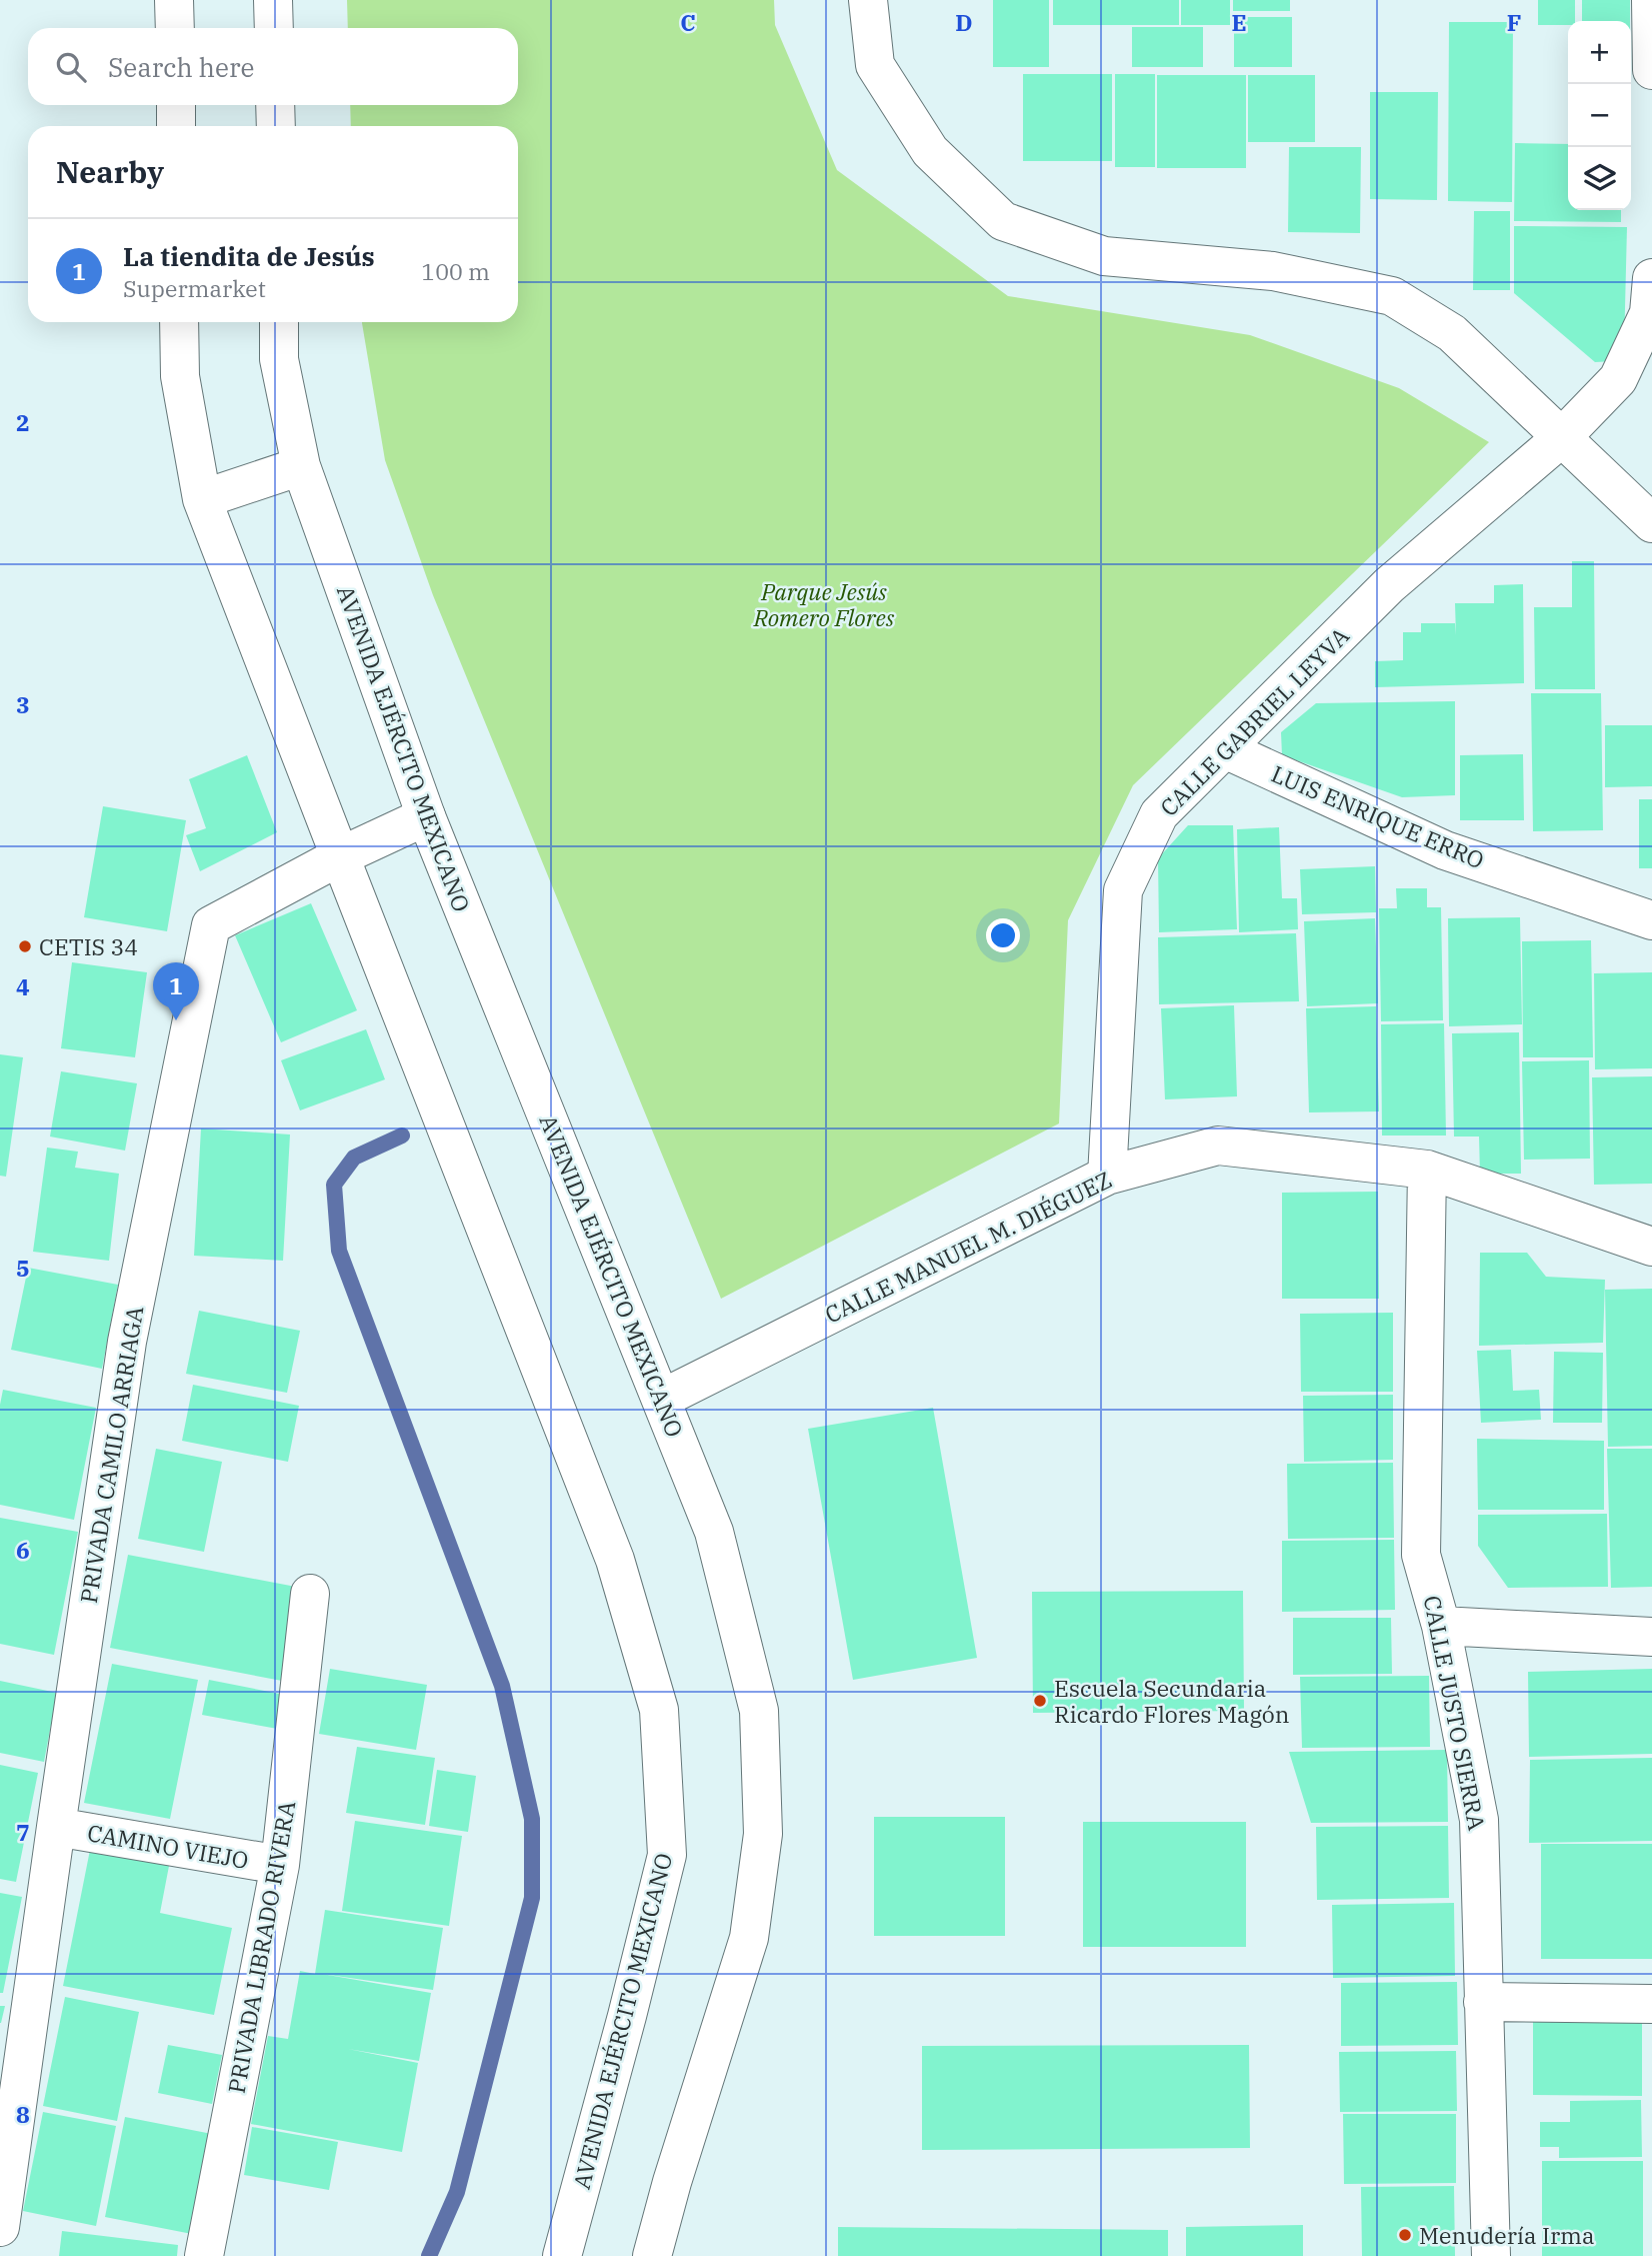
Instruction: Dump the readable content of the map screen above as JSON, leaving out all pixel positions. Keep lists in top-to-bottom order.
{
  "streets": {
    "street": [
      "CALLE GABRIEL LEYVA",
      "AVENIDA EJÉRCITO MEXICANO",
      "LUIS ENRIQUE ERRO",
      "CALLE MANUEL M. DIÉGUEZ",
      "PRIVADA CAMILO ARRIAGA",
      "CALLE JUSTO SIERRA",
      "CAMINO VIEJO",
      "PRIVADA LIBRADO RIVERA"
    ]
  },
  "crossings": [
    ["CALLE GABRIEL LEYVA", "LUIS ENRIQUE ERRO"],
    ["CALLE GABRIEL LEYVA", "CALLE MANUEL M. DIÉGUEZ"],
    ["AVENIDA EJÉRCITO MEXICANO", "CALLE MANUEL M. DIÉGUEZ"],
    ["AVENIDA EJÉRCITO MEXICANO", "PRIVADA CAMILO ARRIAGA"],
    ["CALLE MANUEL M. DIÉGUEZ", "CALLE JUSTO SIERRA"],
    ["PRIVADA CAMILO ARRIAGA", "CAMINO VIEJO"],
    ["CAMINO VIEJO", "PRIVADA LIBRADO RIVERA"]
  ],
  "parks": ["Parque Jesús Romero Flores"],
  "places": ["CETIS 34", "Escuela Secundaria Ricardo Flores Magón", "Menudería Irma"],
  "page": {
    "map_buttons": ["+", "−"],
    "search": "Search here",
    "heading": "Nearby",
    "list": [
      {
        "mark": "1",
        "name": "La tiendita de Jesús",
        "note": "Supermarket",
        "value": "100 m"
      }
    ],
    "pins": "1"
  },
  "grid": {
    "columns": [
      "C",
      "D",
      "E",
      "F"
    ],
    "rows": [
      "2",
      "3",
      "4",
      "5",
      "6",
      "7",
      "8"
    ]
  }
}
